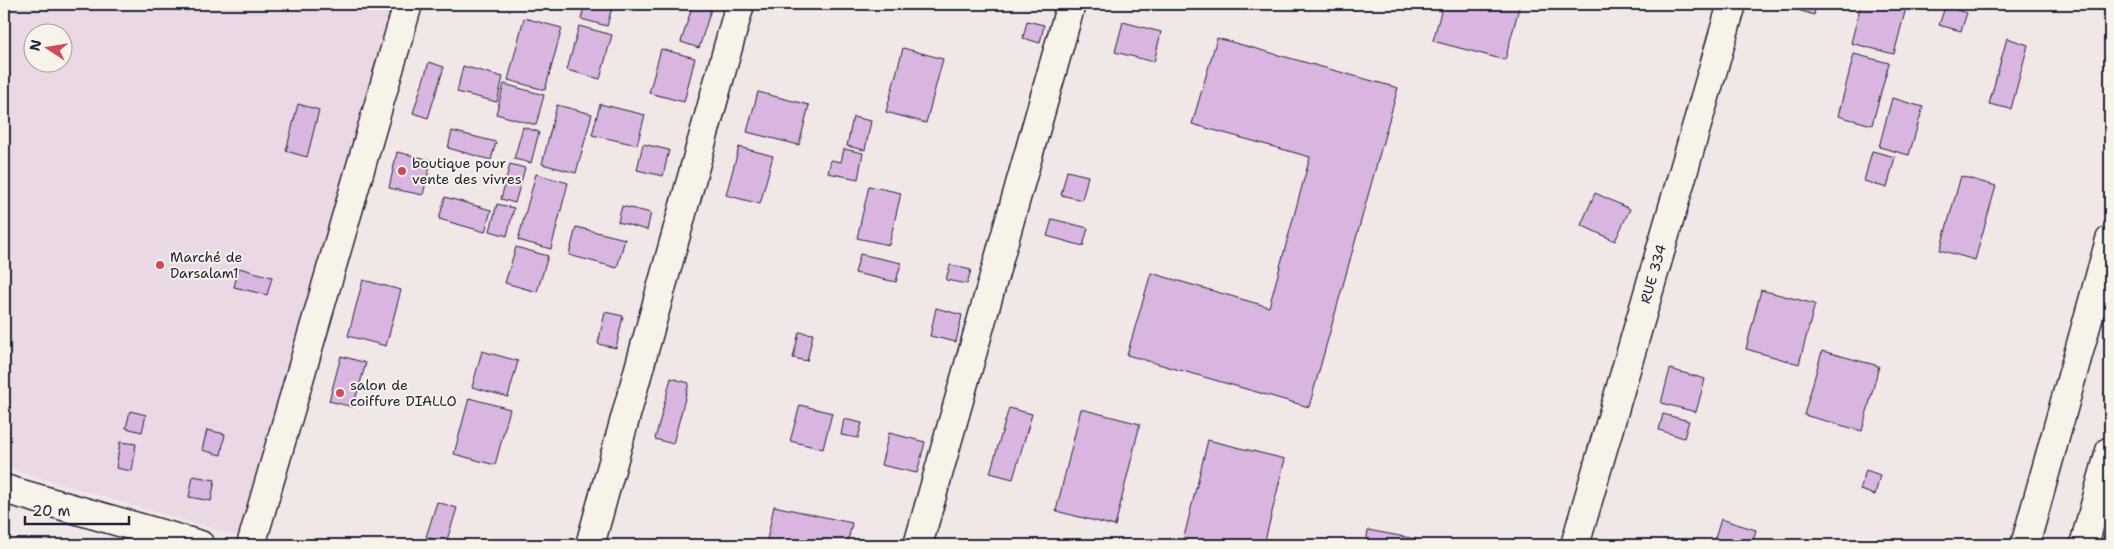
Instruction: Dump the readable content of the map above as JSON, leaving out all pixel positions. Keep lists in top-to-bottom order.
{
  "streets": {
    "street": ["RUE 334"]
  },
  "places": ["boutique pour vente des vivres", "Marché de Darsalam1", "salon de coiffure DIALLO"],
  "scale_bar": "20 m",
  "north": "left"
}
